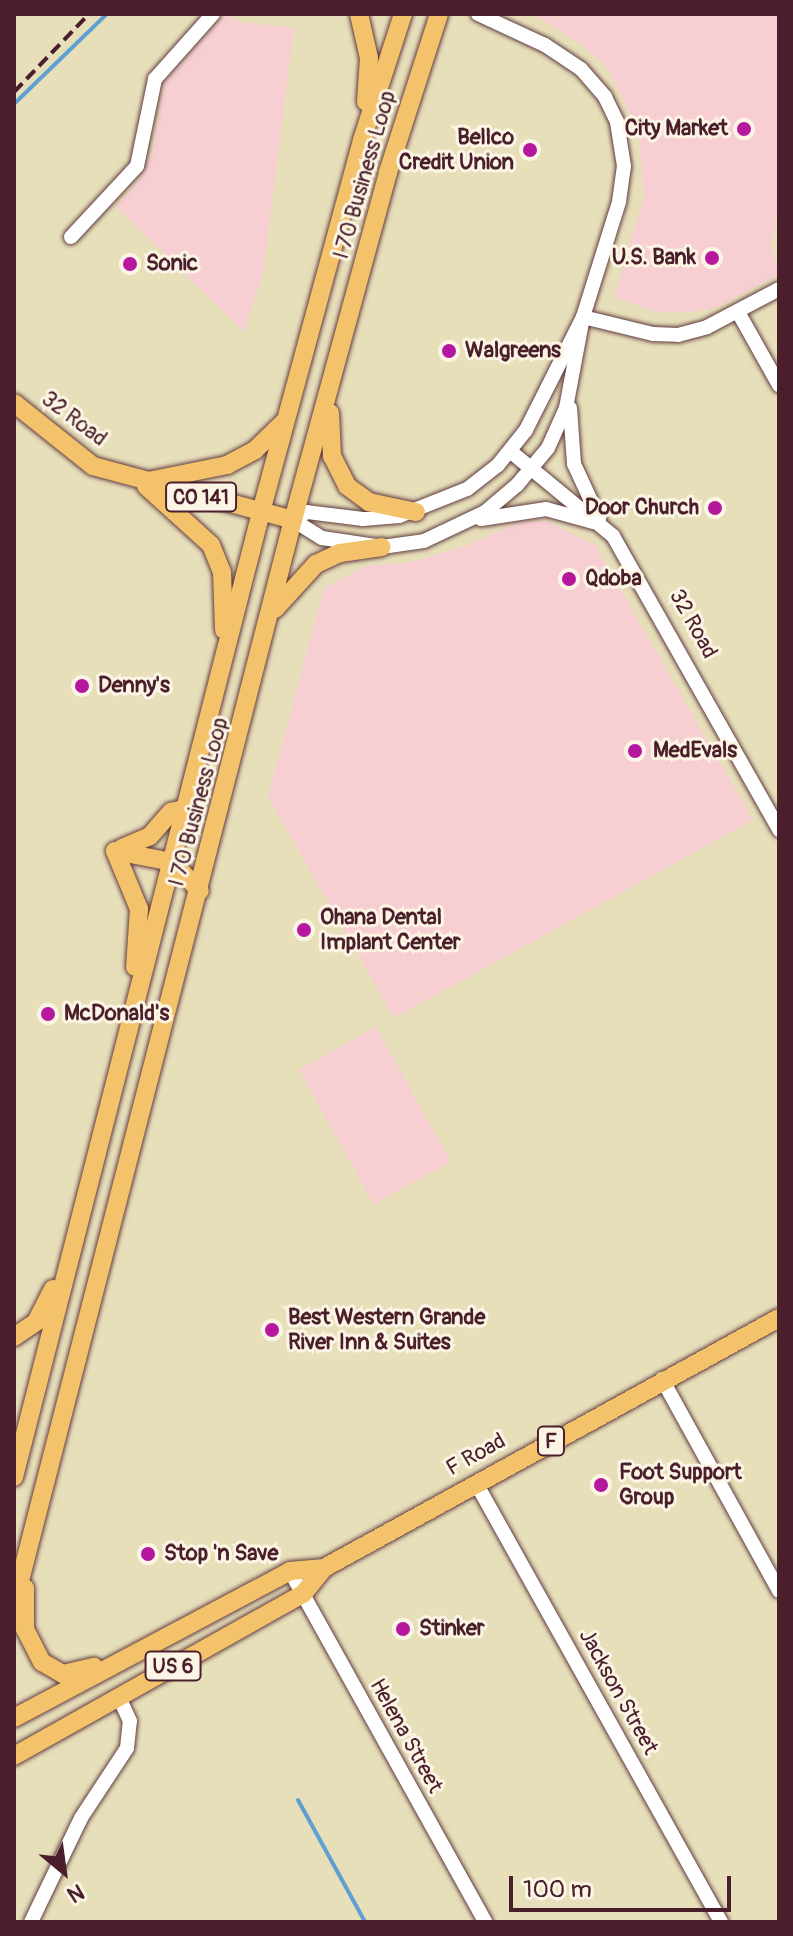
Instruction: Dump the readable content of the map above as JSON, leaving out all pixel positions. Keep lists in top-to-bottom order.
{
  "streets": {
    "main road": [
      "I 70 Business Loop",
      "32 Road",
      "CO 141",
      "F",
      "F Road",
      "US 6"
    ],
    "street": ["Jackson Street", "Helena Street"]
  },
  "crossings": [
    ["I 70 Business Loop", "32 Road"],
    ["F Road", "Jackson Street"],
    ["F Road", "Helena Street"]
  ],
  "places": [
    "City Market",
    "Bellco Credit Union",
    "U.S. Bank",
    "Sonic",
    "Walgreens",
    "Door Church",
    "Qdoba",
    "Denny's",
    "MedEvals",
    "Ohana Dental Implant Center",
    "McDonald's",
    "Best Western Grande River Inn & Suites",
    "Foot Support Group",
    "Stop 'n Save",
    "Stinker"
  ],
  "scale_bar": "100 m",
  "north": "bottom right"
}
